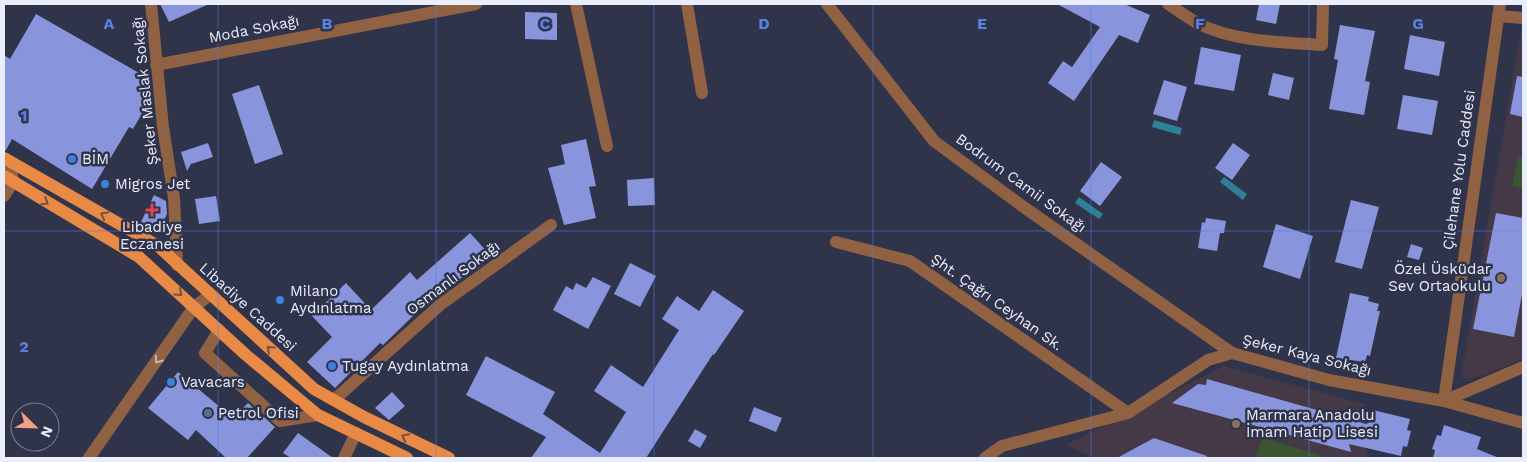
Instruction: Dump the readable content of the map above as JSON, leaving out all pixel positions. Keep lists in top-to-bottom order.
{
  "streets": {
    "main road": ["Libadiye Caddesi"],
    "street": [
      "Moda Sokağı",
      "Şeker Maslak Sokağı",
      "Çilehane Yolu Caddesi",
      "Bodrum Camii Sokağı",
      "Osmanlı Sokağı",
      "Şht. Çağrı Ceyhan Sk.",
      "Şeker Kaya Sokağı"
    ]
  },
  "crossings": [
    ["Moda Sokağı", "Şeker Maslak Sokağı"],
    ["Şeker Maslak Sokağı", "Libadiye Caddesi"],
    ["Çilehane Yolu Caddesi", "Şeker Kaya Sokağı"],
    ["Bodrum Camii Sokağı", "Şeker Kaya Sokağı"],
    ["Osmanlı Sokağı", "Libadiye Caddesi"],
    ["Şht. Çağrı Ceyhan Sk.", "Şeker Kaya Sokağı"]
  ],
  "places": {
    "other": [
      "BİM",
      "Migros Jet",
      "Özel Üsküdar Sev Ortaokulu",
      "Milano Aydınlatma",
      "Tugay Aydınlatma",
      "Vavacars",
      "Petrol Ofisi",
      "Marmara Anadolu İmam Hatip Lisesi"
    ],
    "health": ["Libadiye Eczanesi"]
  },
  "north": "bottom right",
  "grid": {
    "columns": [
      "A",
      "B",
      "C",
      "D",
      "E",
      "F",
      "G"
    ],
    "rows": ["1", "2"]
  }
}
